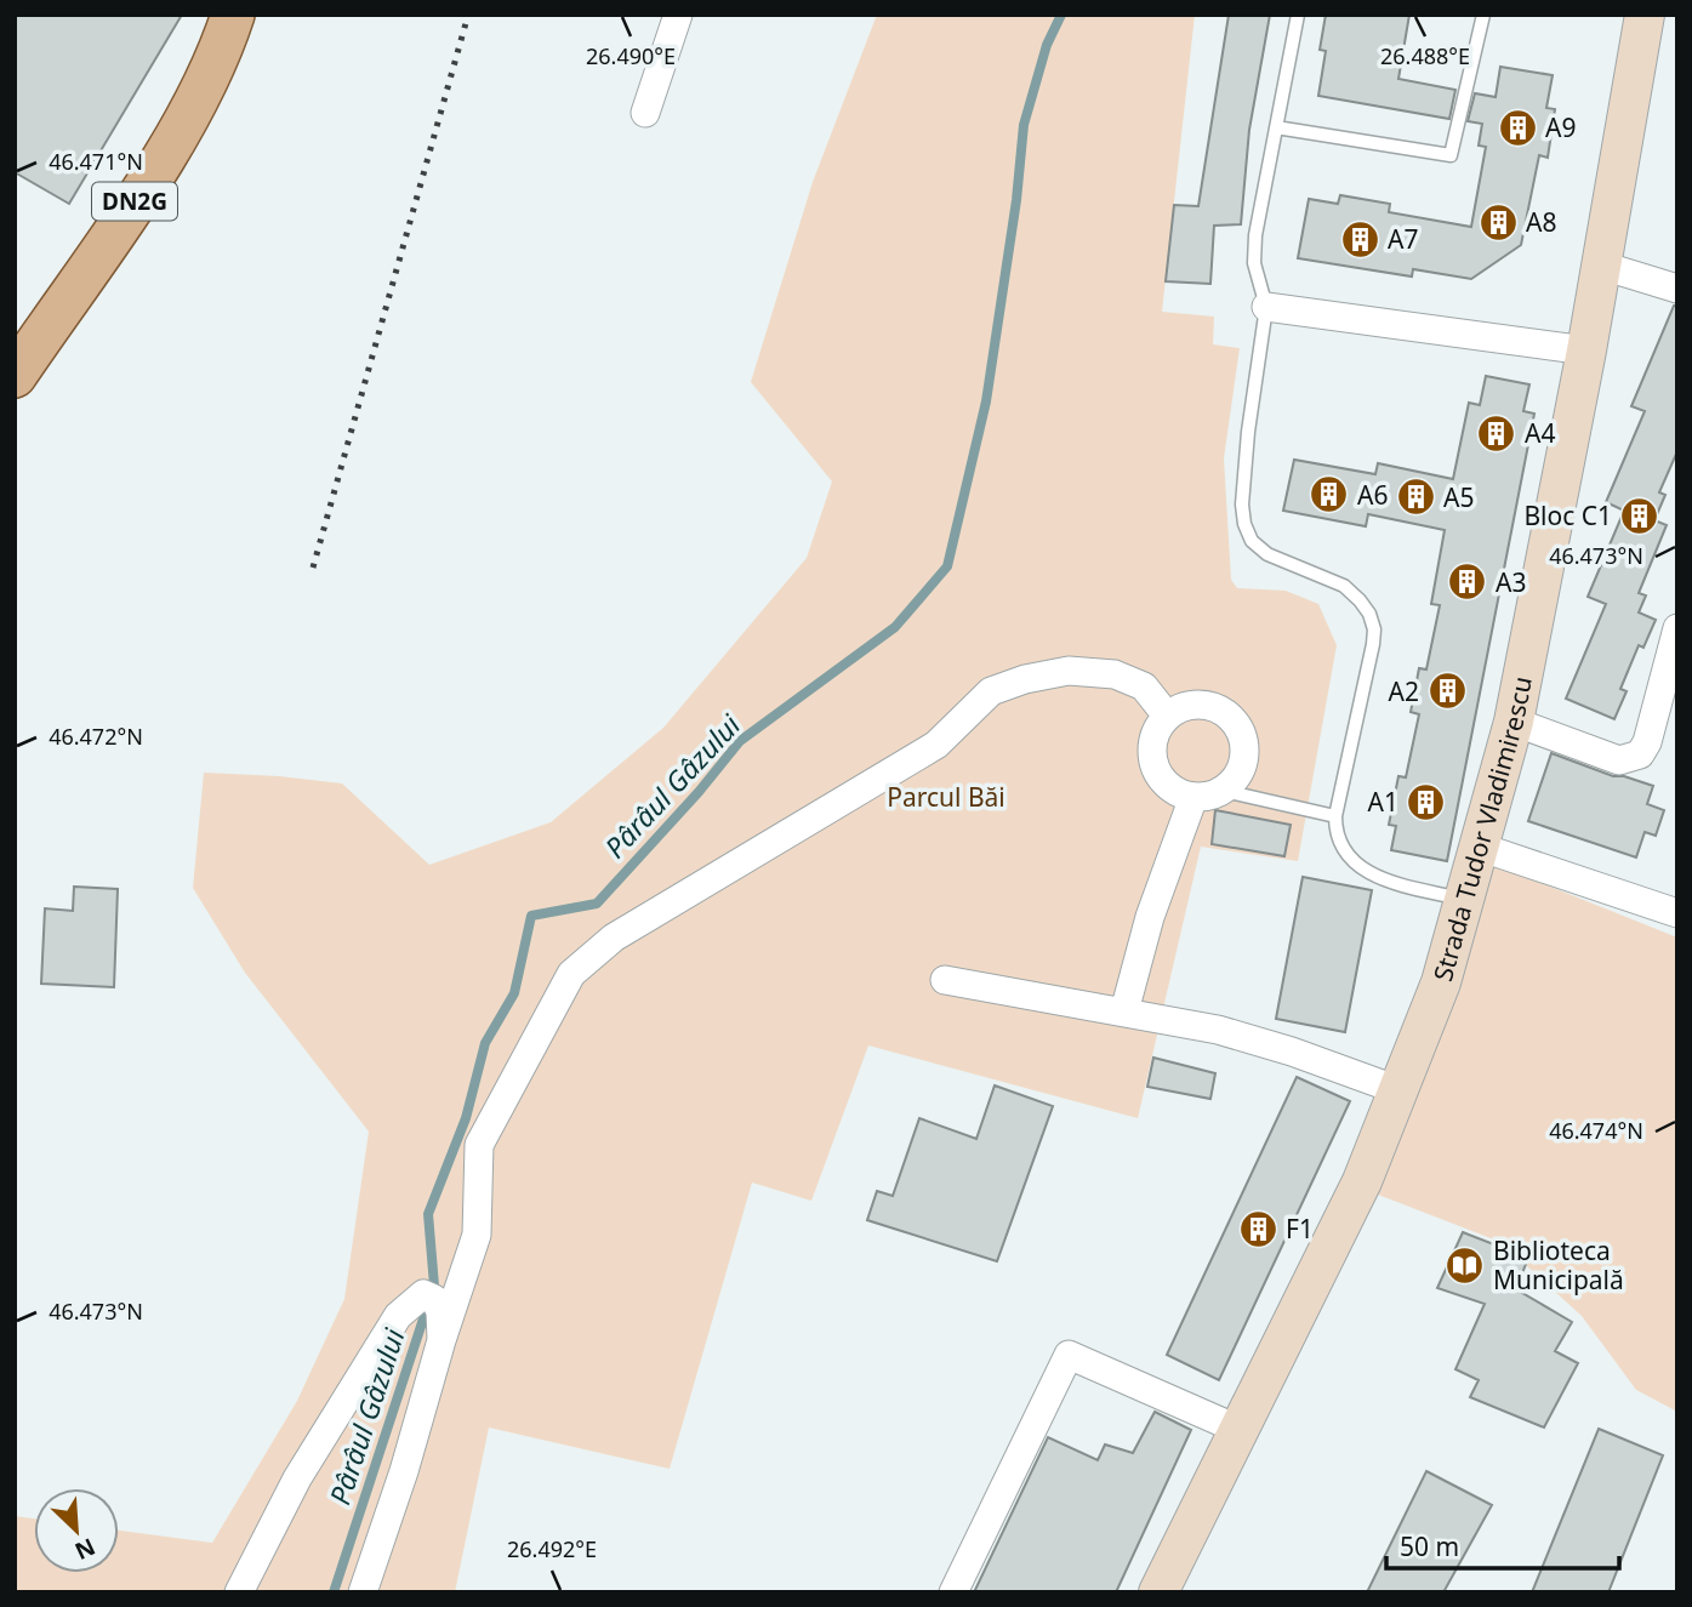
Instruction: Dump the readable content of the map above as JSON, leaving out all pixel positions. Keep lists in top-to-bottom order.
{
  "streets": {
    "main road": ["DN2G"],
    "street": ["Strada Tudor Vladimirescu"]
  },
  "water": ["Pârâul Gâzului"],
  "parks": ["Parcul Băi"],
  "places": {
    "building": [
      "A9",
      "A8",
      "A7",
      "A4",
      "A6",
      "A5",
      "Bloc C1",
      "A3",
      "A2",
      "A1",
      "F1"
    ],
    "library": ["Biblioteca Municipală"]
  },
  "scale_bar": "50 m",
  "north": "bottom right",
  "coordinates": [
    "26.490°E",
    "26.488°E",
    "46.471°N",
    "46.473°N",
    "46.472°N",
    "46.474°N",
    "26.492°E"
  ]
}
